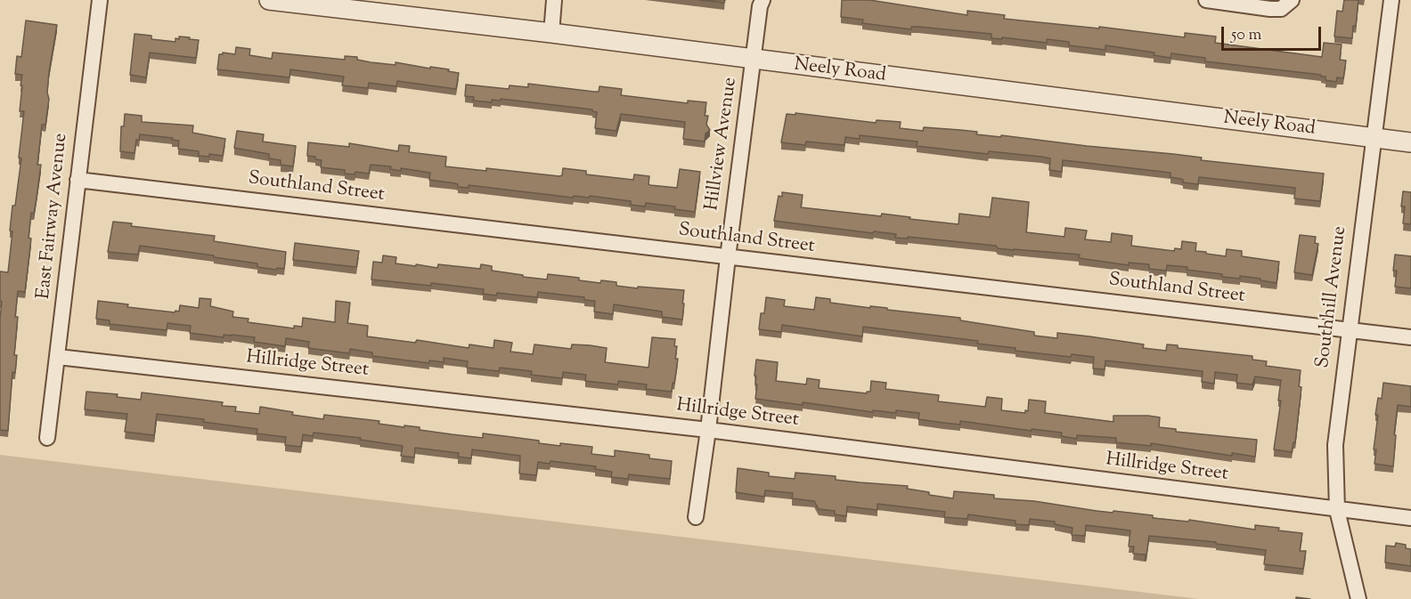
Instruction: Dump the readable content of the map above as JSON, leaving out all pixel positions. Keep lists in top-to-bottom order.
{
  "streets": {
    "street": [
      "Neely Road",
      "Hillview Avenue",
      "Southland Street",
      "East Fairway Avenue",
      "Southhill Avenue",
      "Hillridge Street"
    ]
  },
  "crossings": [
    ["Neely Road", "Hillview Avenue"],
    ["Neely Road", "Southhill Avenue"],
    ["Hillview Avenue", "Southland Street"],
    ["Hillview Avenue", "Hillridge Street"],
    ["Southland Street", "East Fairway Avenue"],
    ["Southland Street", "Southhill Avenue"],
    ["East Fairway Avenue", "Hillridge Street"],
    ["Southhill Avenue", "Hillridge Street"]
  ],
  "scale_bar": "50 m"
}
